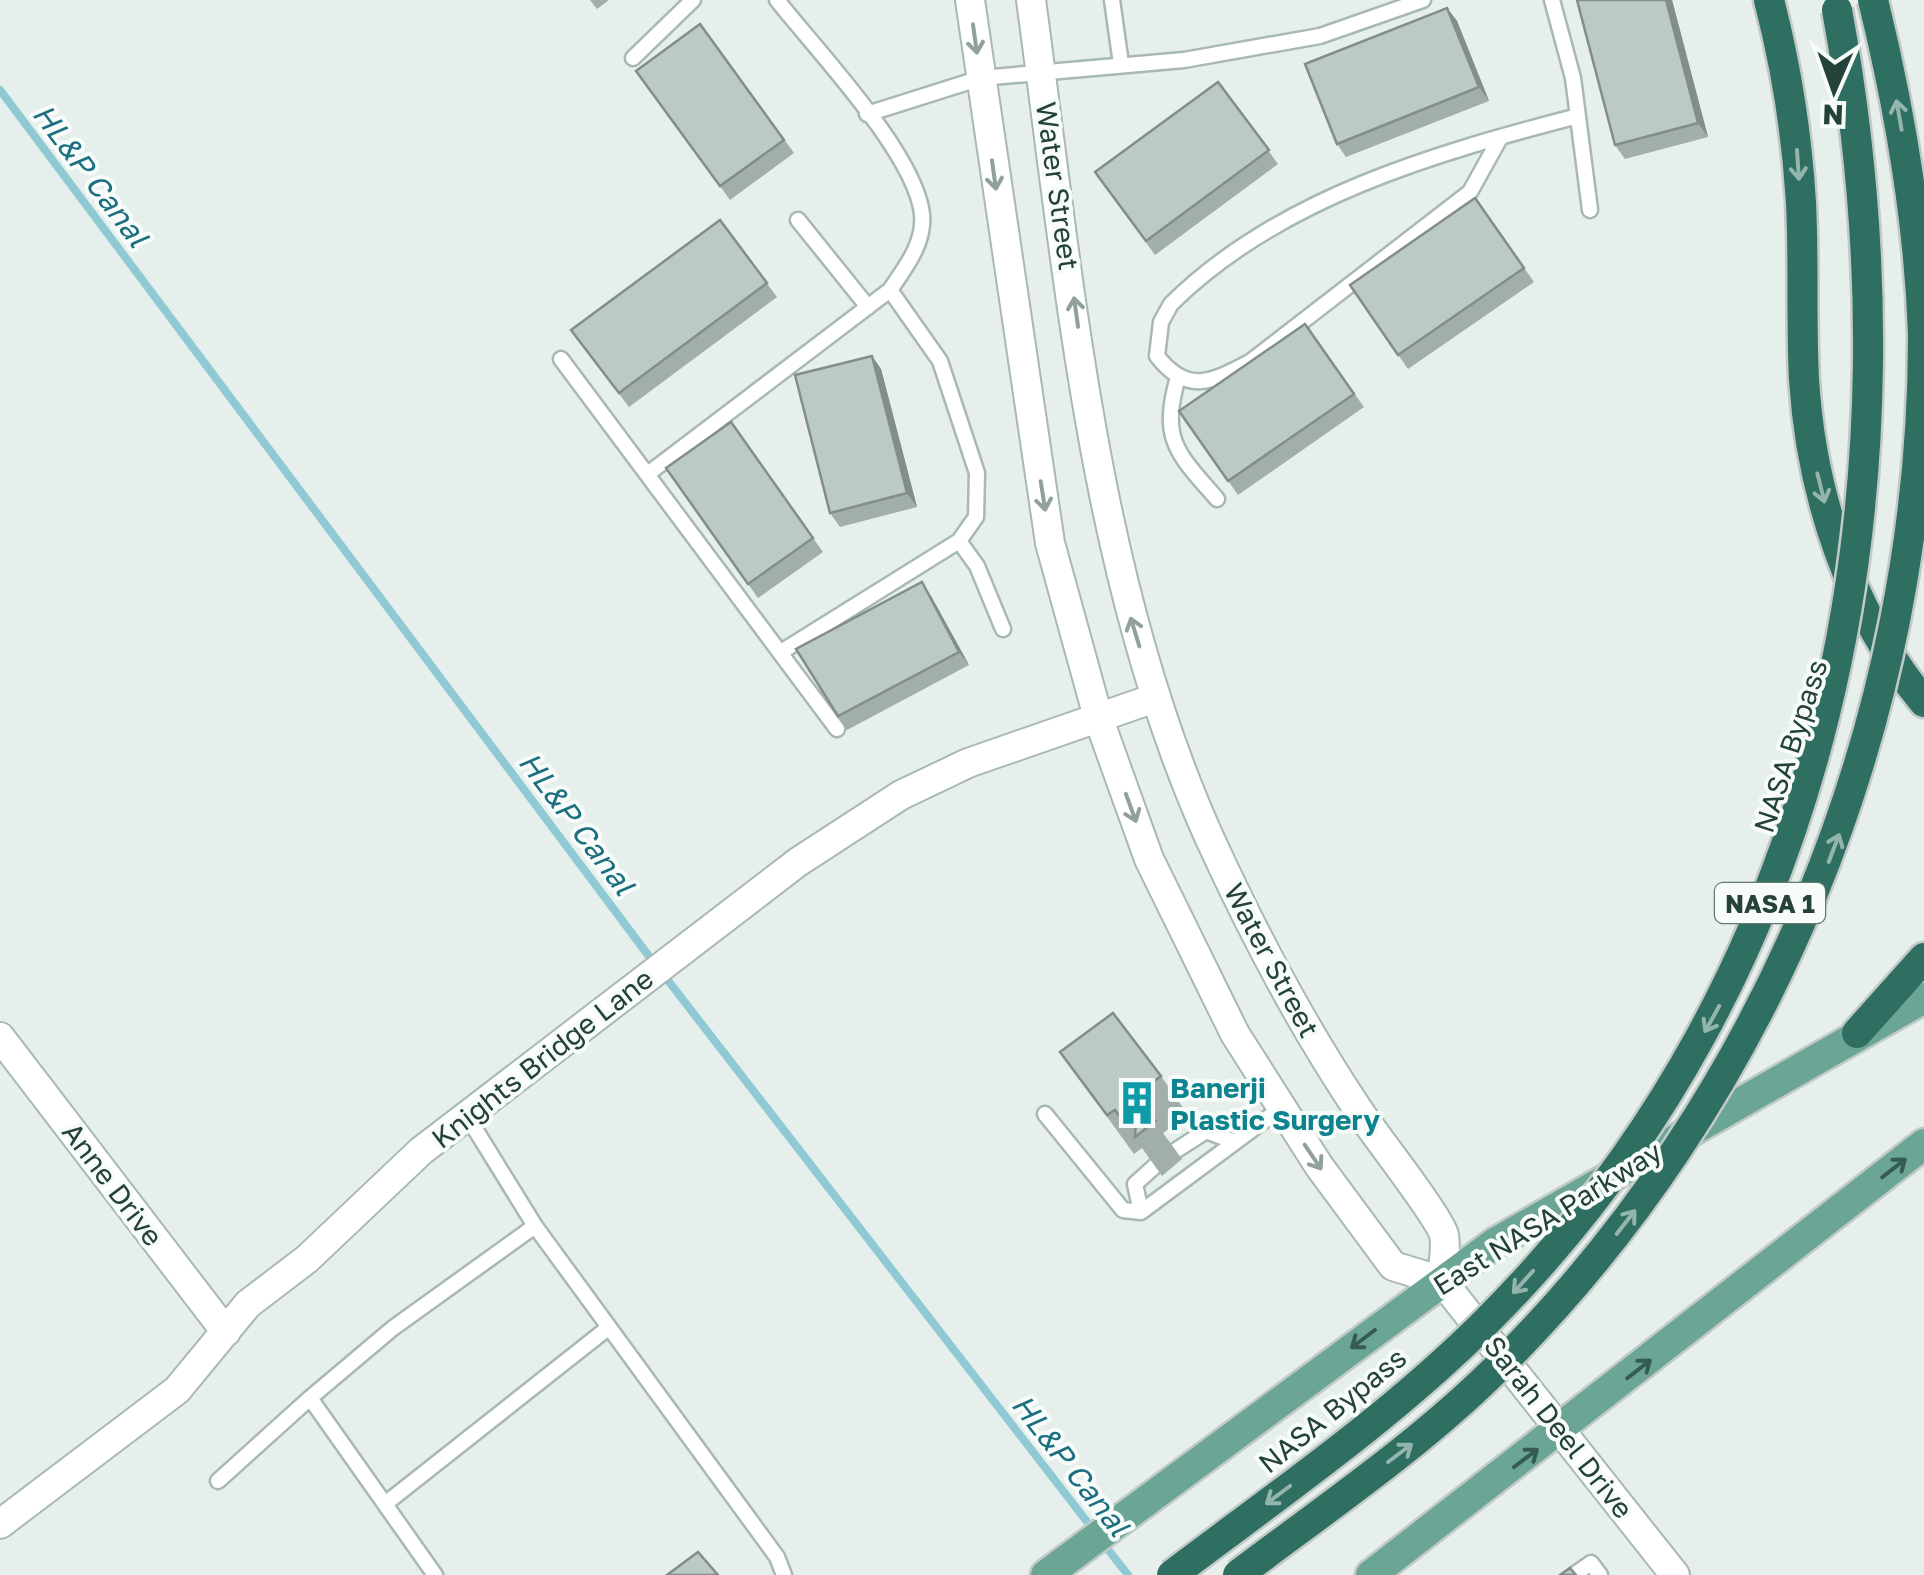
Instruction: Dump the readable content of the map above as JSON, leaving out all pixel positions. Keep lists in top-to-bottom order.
{
  "streets": {
    "highway": ["NASA Bypass", "NASA 1"],
    "main road": ["East NASA Parkway"],
    "street": [
      "Water Street",
      "Knights Bridge Lane",
      "Anne Drive",
      "Sarah Deel Drive"
    ]
  },
  "crossings": [
    ["Water Street", "Knights Bridge Lane"],
    ["Water Street", "East NASA Parkway"],
    ["Water Street", "Sarah Deel Drive"],
    ["Knights Bridge Lane", "Anne Drive"],
    ["East NASA Parkway", "Sarah Deel Drive"]
  ],
  "water": ["HL&P Canal"],
  "places": {
    "building": ["Banerji Plastic Surgery"]
  },
  "north": "bottom"
}
